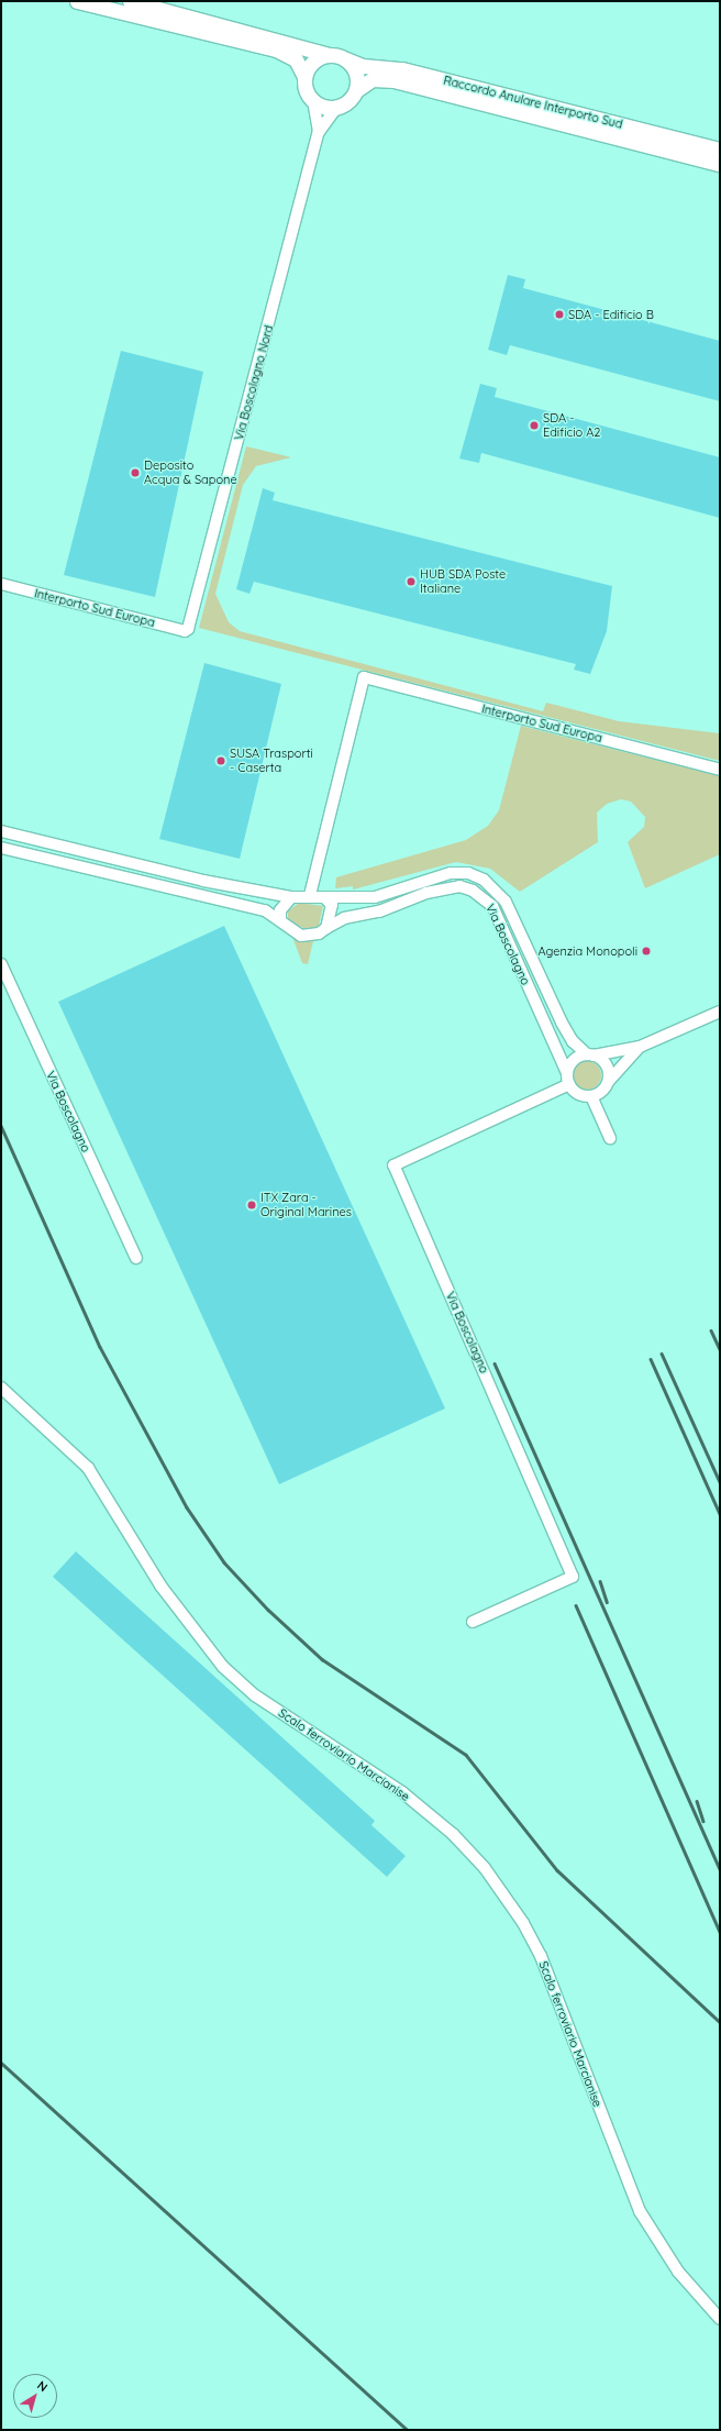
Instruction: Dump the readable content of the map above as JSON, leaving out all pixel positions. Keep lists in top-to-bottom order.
{
  "streets": {
    "main road": ["Raccordo Anulare Interporto Sud"],
    "street": [
      "Via Boscolagno Nord",
      "Interporto Sud Europa",
      "Via Boscolagno",
      "Scalo ferroviario Marcianise"
    ]
  },
  "crossings": [
    ["Raccordo Anulare Interporto Sud", "Via Boscolagno Nord"],
    ["Via Boscolagno Nord", "Interporto Sud Europa"],
    ["Interporto Sud Europa", "Via Boscolagno"]
  ],
  "places": [
    "SDA - Edificio B",
    "SDA - Edificio A2",
    "Deposito Acqua & Sapone",
    "HUB SDA Poste Italiane",
    "SUSA Trasporti - Caserta",
    "Agenzia Monopoli",
    "ITX Zara - Original Marines"
  ],
  "north": "top right"
}
